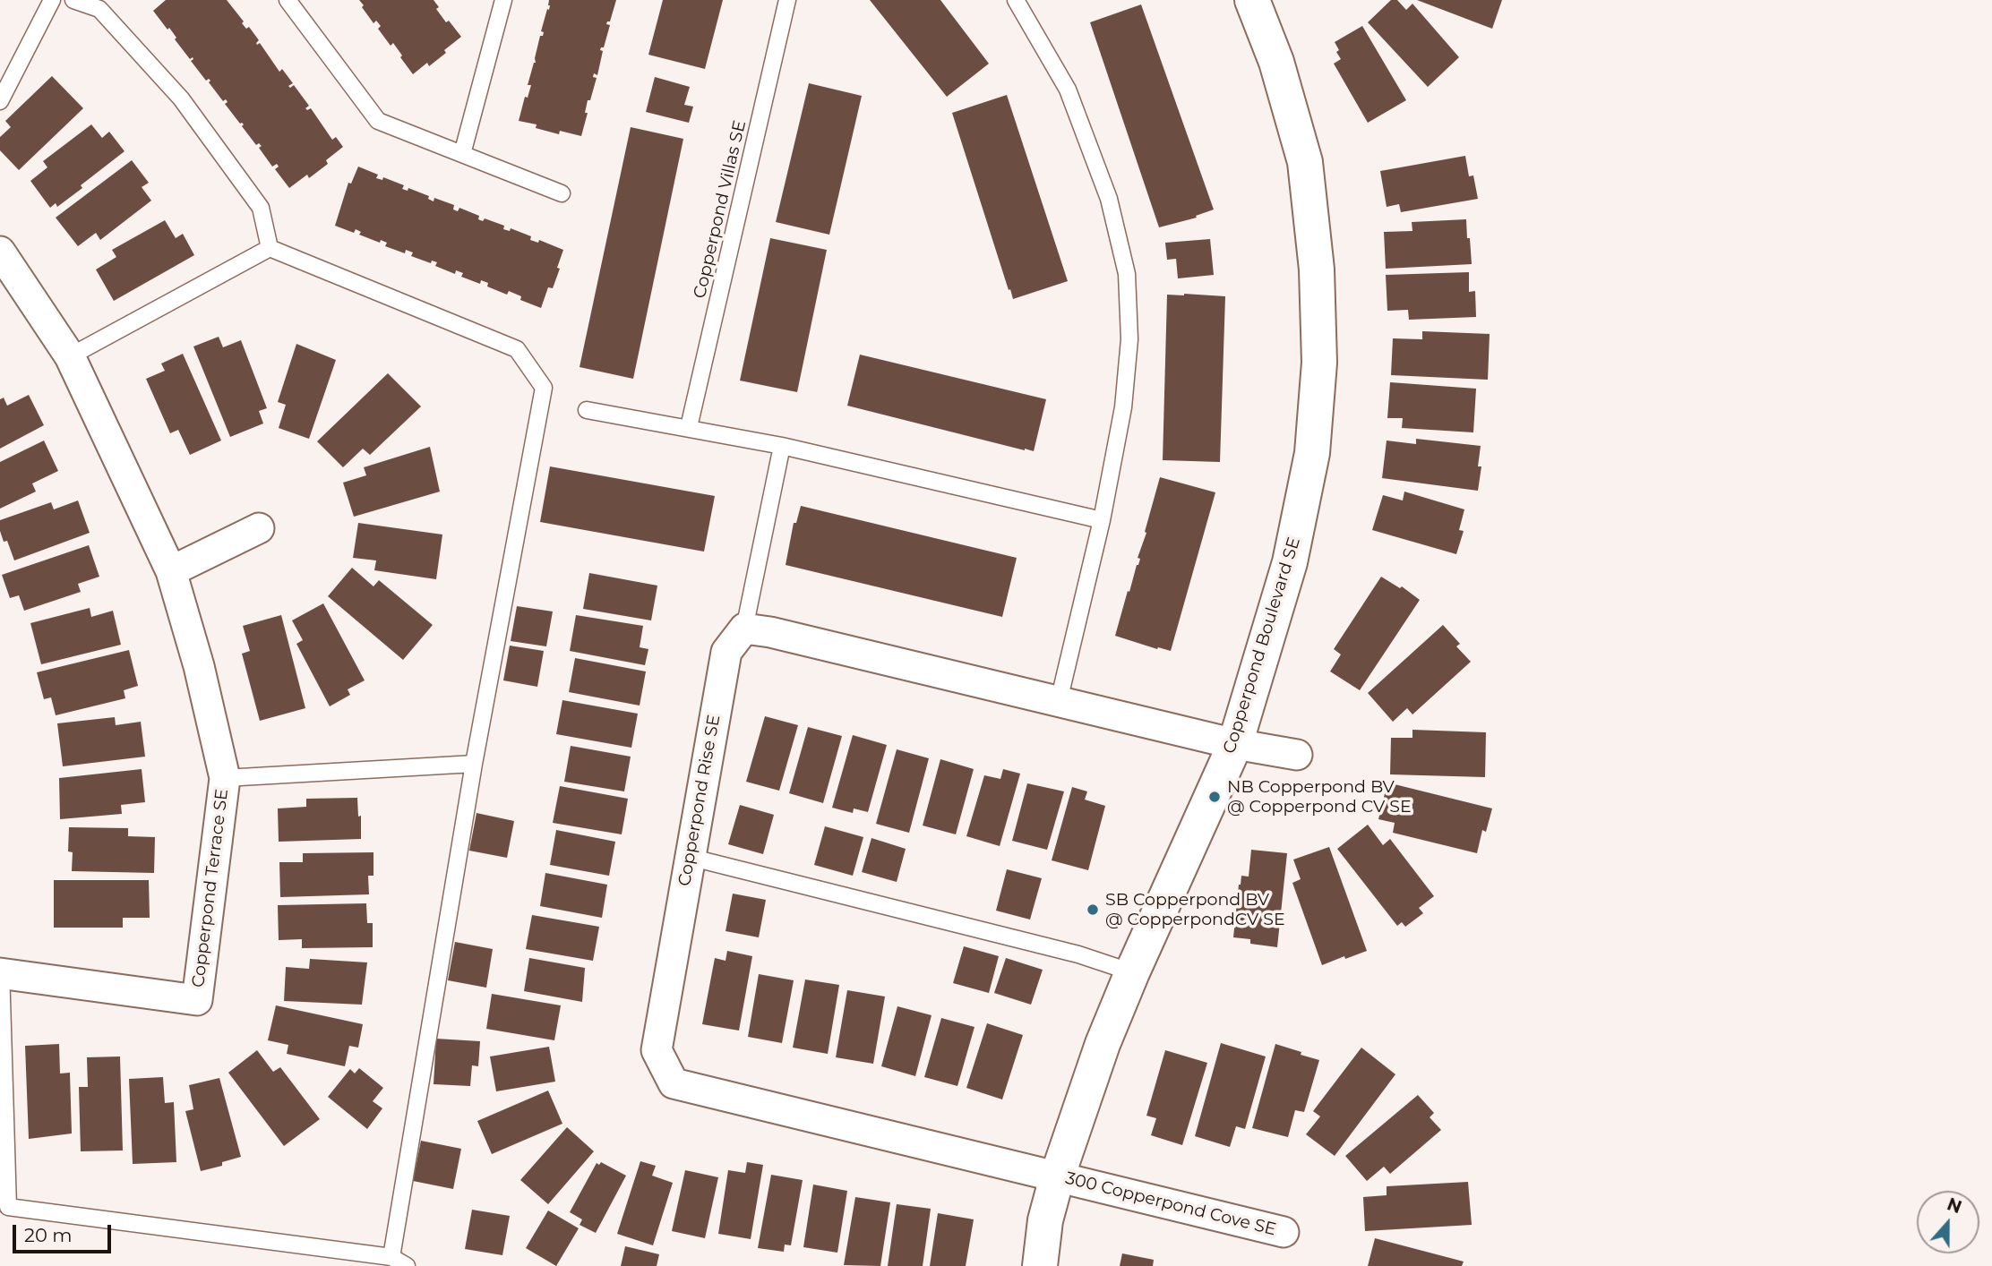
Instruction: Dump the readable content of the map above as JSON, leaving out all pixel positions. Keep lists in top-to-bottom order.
{
  "streets": {
    "street": [
      "Copperpond Boulevard SE",
      "Copperpond Rise SE",
      "Copperpond Terrace SE",
      "300 Copperpond Cove SE"
    ],
    "lane": ["Copperpond Villas SE"]
  },
  "crossings": [
    ["Copperpond Boulevard SE", "Copperpond Rise SE"],
    ["Copperpond Boulevard SE", "300 Copperpond Cove SE"],
    ["Copperpond Rise SE", "300 Copperpond Cove SE"]
  ],
  "places": ["NB Copperpond BV @ Copperpond CV SE", "SB Copperpond BV @ CopperpondCV SE"],
  "scale_bar": "20 m",
  "north": "top"
}
